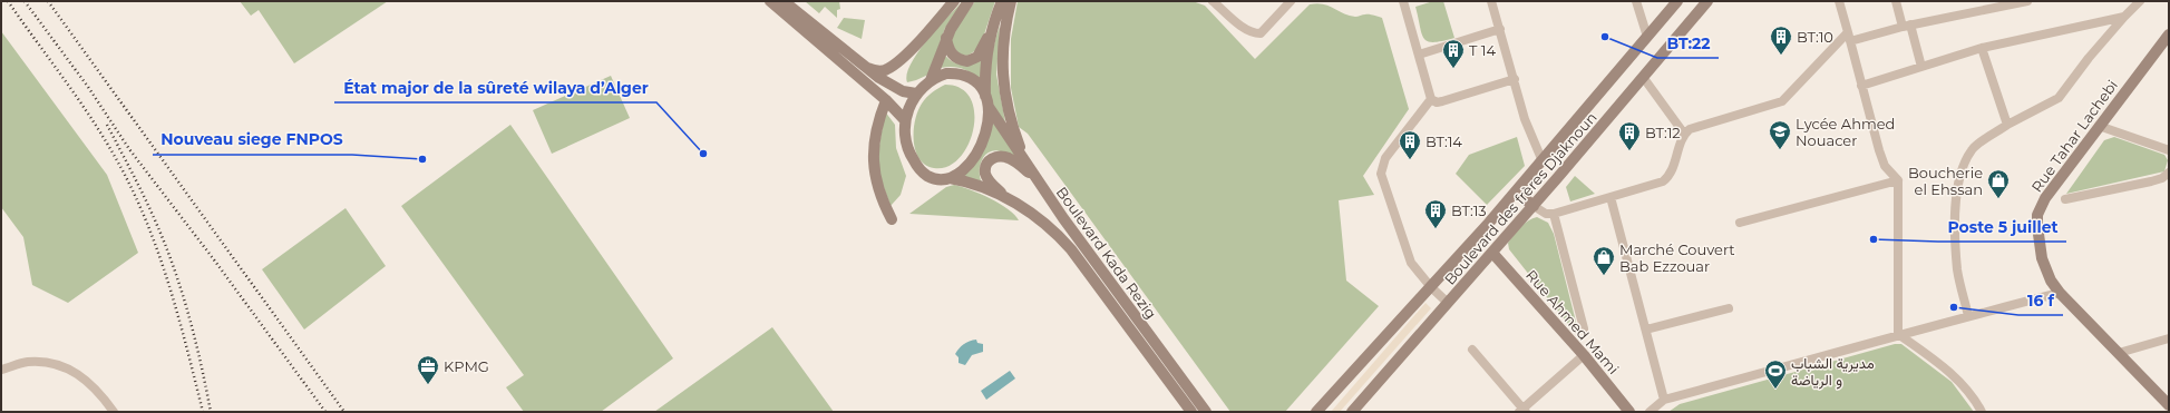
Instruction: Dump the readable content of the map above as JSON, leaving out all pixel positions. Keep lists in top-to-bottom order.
{
  "streets": {
    "main road": [
      "Rue Tahar Lachebi",
      "Boulevard des frères Djaknoun",
      "Boulevard Kada Rezig",
      "Rue Ahmed Mami"
    ]
  },
  "crossings": [
    ["Boulevard des frères Djaknoun", "Rue Ahmed Mami"]
  ],
  "places": {
    "other": [
      "BT:22",
      "État major de la sûreté wilaya d’Alger",
      "Nouveau siege FNPOS",
      "Poste 5 juillet",
      "16 f"
    ],
    "building": [
      "BT:10",
      "T 14",
      "BT:12",
      "BT:14",
      "BT:13"
    ],
    "school or university": ["Lycée Ahmed Nouacer"],
    "shop": ["Boucherie el Ehssan", "Marché Couvert Bab Ezzouar"],
    "office": ["KPMG"],
    "sports": ["مديرية الشباب و الرياضة"]
  }
}
